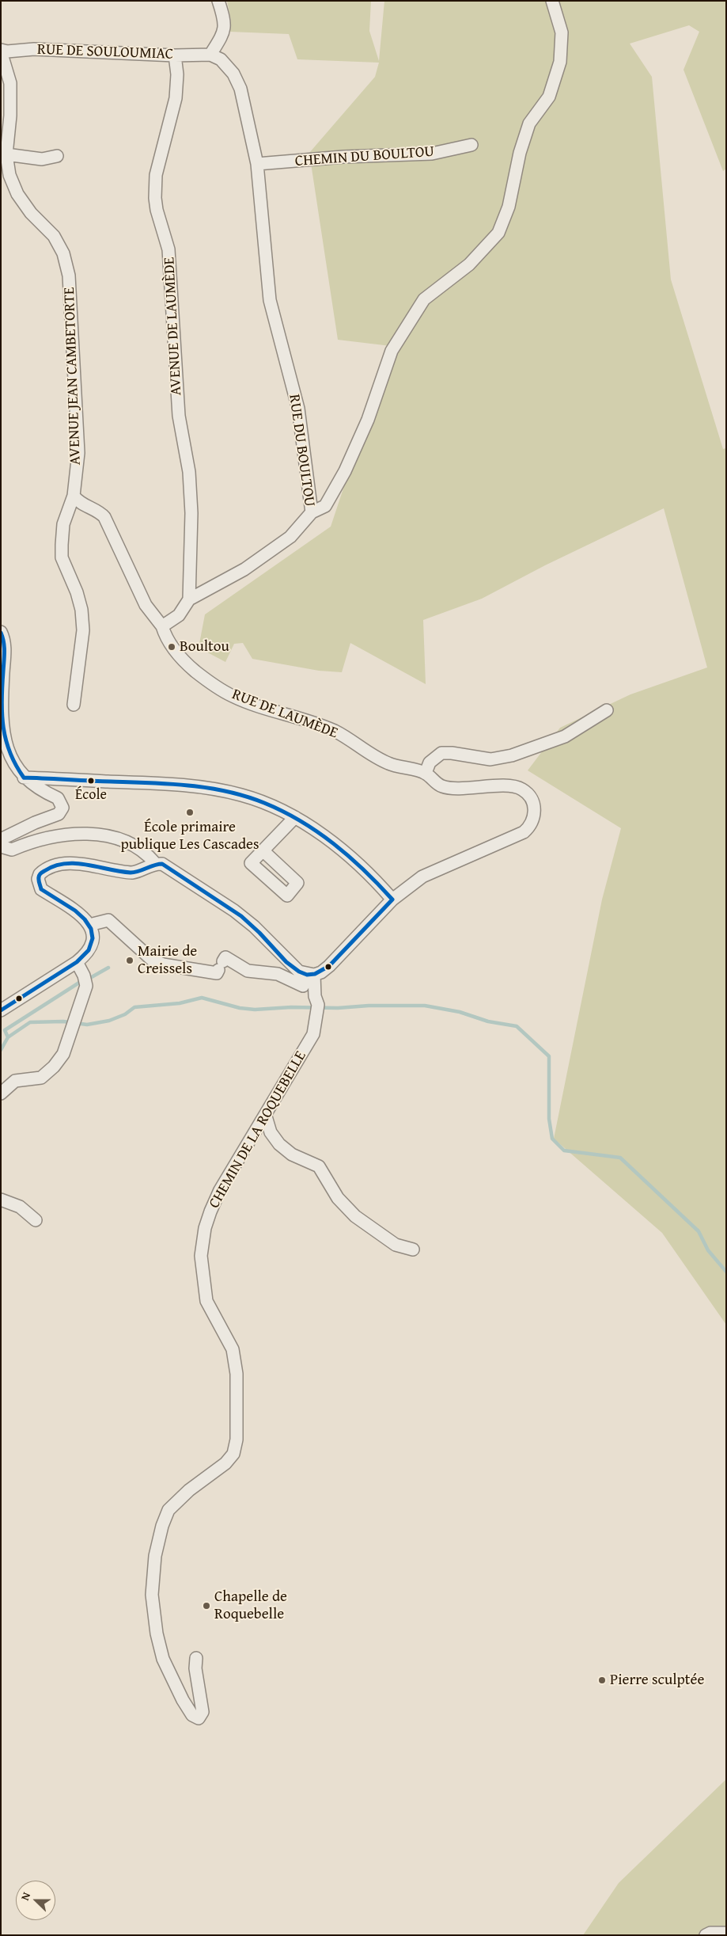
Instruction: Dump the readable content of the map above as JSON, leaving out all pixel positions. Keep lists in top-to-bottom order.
{
  "streets": {
    "street": [
      "RUE DE SOULOUMIAC",
      "CHEMIN DU BOULTOU",
      "AVENUE DE LAUMÈDE",
      "AVENUE JEAN CAMBETORTE",
      "RUE DU BOULTOU",
      "RUE DE LAUMÈDE",
      "CHEMIN DE LA ROQUEBELLE"
    ]
  },
  "crossings": [
    ["RUE DE SOULOUMIAC", "AVENUE DE LAUMÈDE"],
    ["RUE DE SOULOUMIAC", "AVENUE JEAN CAMBETORTE"],
    ["RUE DE SOULOUMIAC", "RUE DU BOULTOU"],
    ["CHEMIN DU BOULTOU", "RUE DU BOULTOU"],
    ["AVENUE DE LAUMÈDE", "RUE DU BOULTOU"],
    ["RUE DU BOULTOU", "RUE DE LAUMÈDE"],
    ["RUE DE LAUMÈDE", "CHEMIN DE LA ROQUEBELLE"]
  ],
  "places": [
    "Boultou",
    "École",
    "École primaire publique Les Cascades",
    "Mairie de Creissels",
    "Chapelle de Roquebelle",
    "Pierre sculptée"
  ],
  "north": "left"
}
